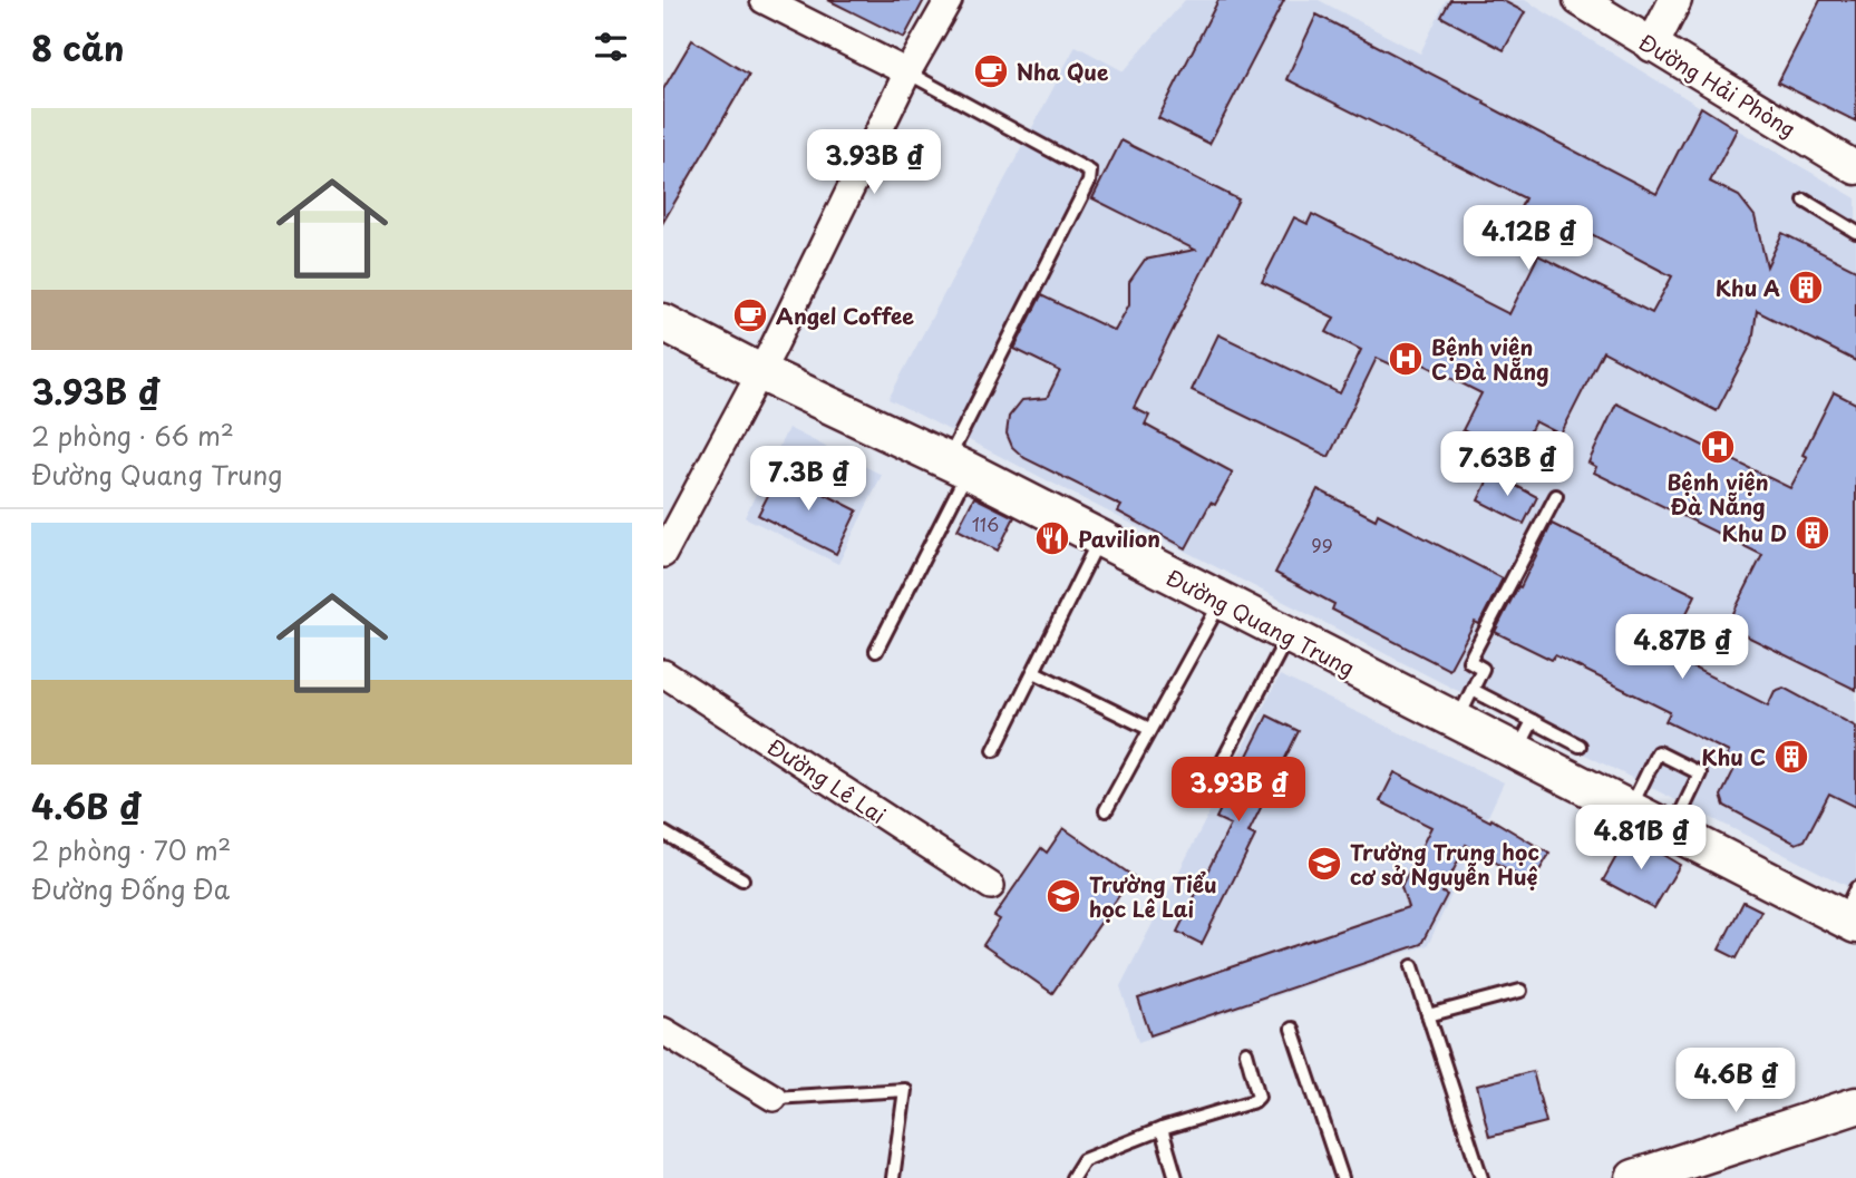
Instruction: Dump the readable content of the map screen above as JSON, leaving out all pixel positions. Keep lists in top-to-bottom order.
{
  "streets": {
    "main road": ["Đường Quang Trung"],
    "street": ["Đường Hải Phòng", "Đường Lê Lai"]
  },
  "places": {
    "cafe": ["Nha Que", "Angel Coffee"],
    "building": ["Khu A", "Khu D", "Khu C"],
    "hospital": ["Bệnh viện C Đà Nẵng", "Bệnh viện Đà Nẵng"],
    "restaurant": ["Pavilion"],
    "school or university": ["Trường Trung học cơ sở Nguyễn Huệ", "Trường Tiểu học Lê Lai"]
  },
  "house_numbers": ["116", "99"],
  "page": {
    "heading": "8 căn",
    "list": [
      {
        "name": "3.93B ₫",
        "note": "2 phòng · 66 m² · Đường Quang Trung"
      },
      {
        "name": "4.6B ₫",
        "note": "2 phòng · 70 m² · Đường Đống Đa"
      }
    ],
    "price": [
      "3.93B ₫",
      "4.12B ₫",
      "7.63B ₫",
      "7.3B ₫",
      "4.87B ₫",
      "3.93B ₫",
      "4.81B ₫",
      "4.6B ₫"
    ]
  }
}
